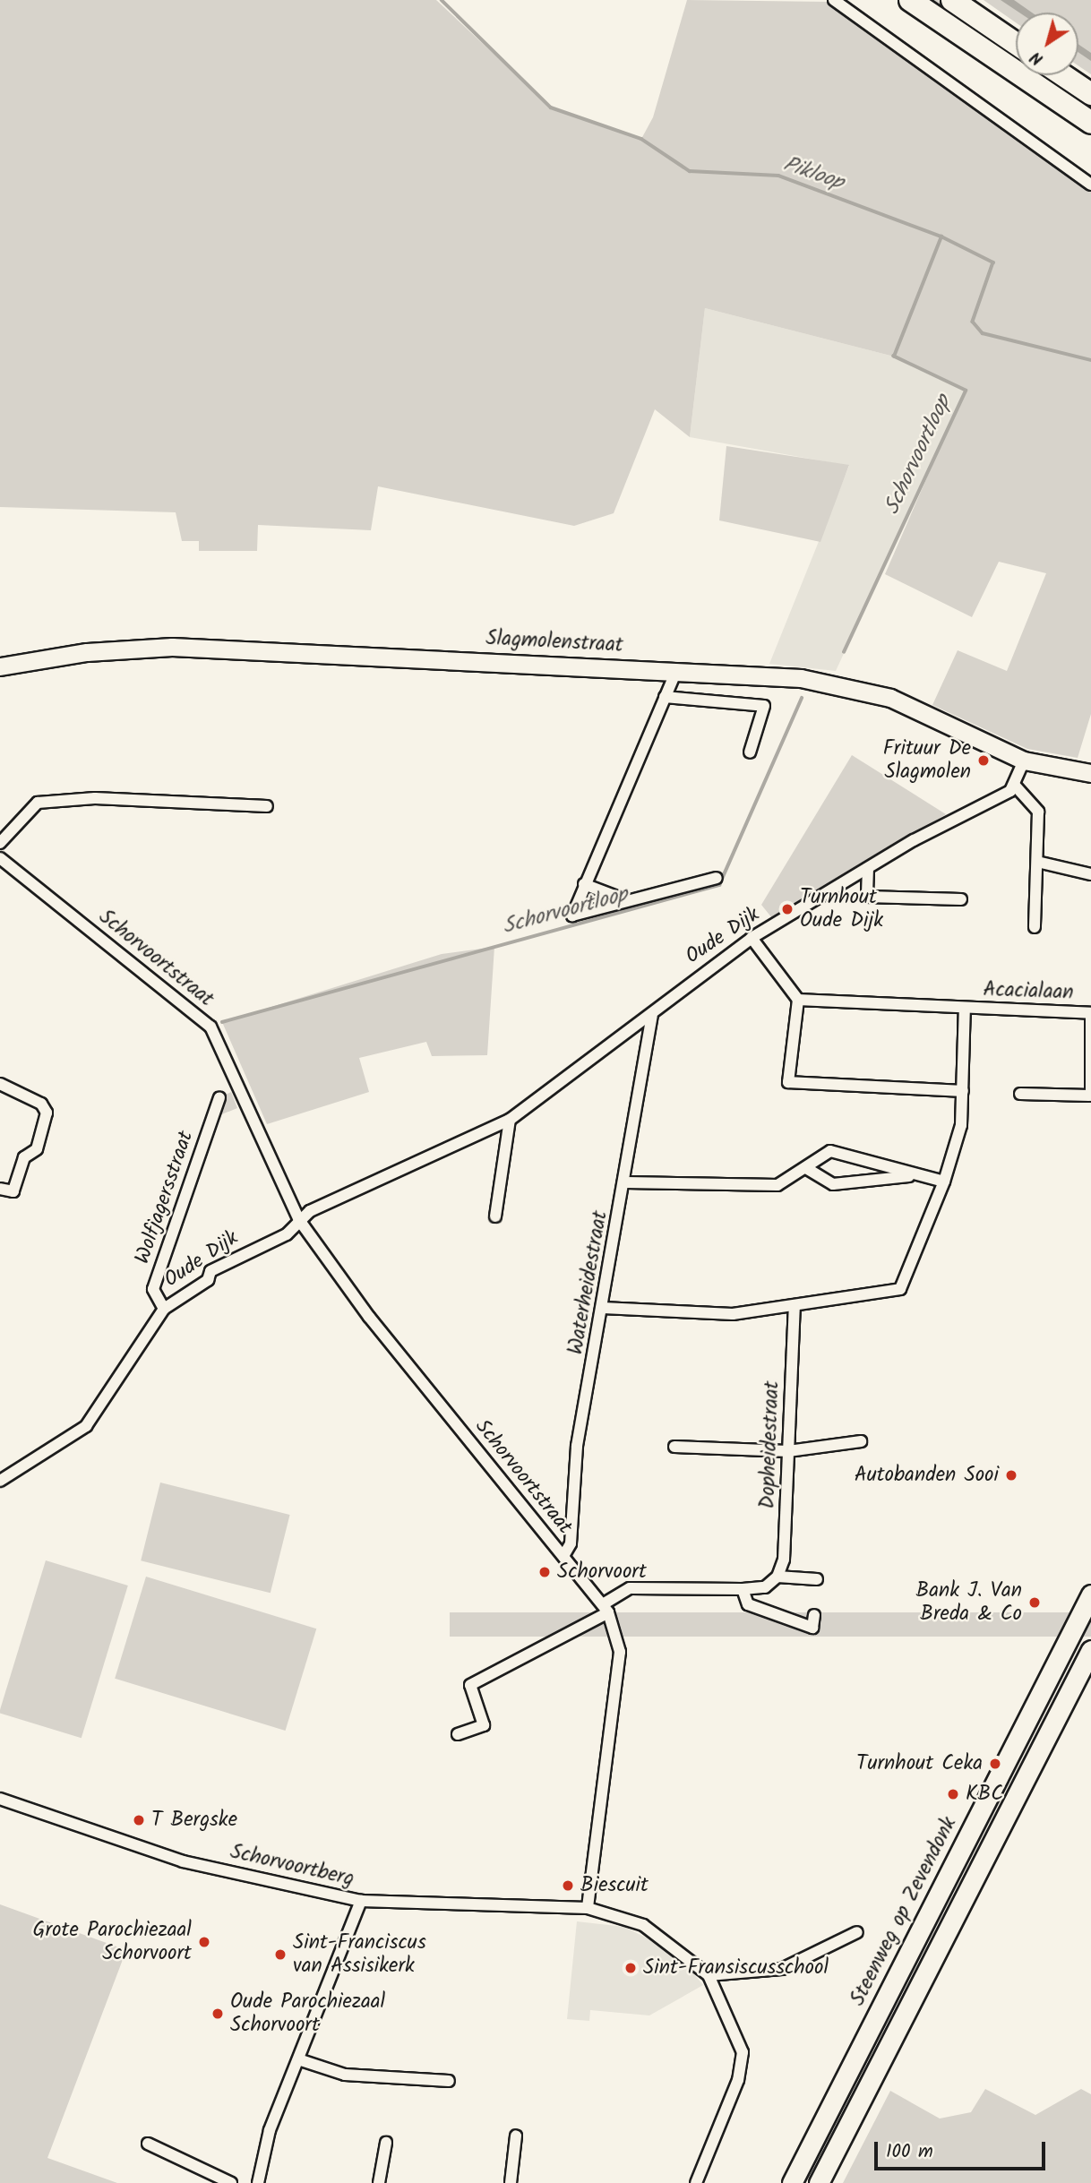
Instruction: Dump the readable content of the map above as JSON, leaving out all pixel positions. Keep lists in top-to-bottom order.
{
  "streets": {
    "main road": ["Steenweg op Zevendonk"],
    "street": [
      "Slagmolenstraat",
      "Oude Dijk",
      "Schorvoortstraat",
      "Acacialaan",
      "Wolfjagersstraat",
      "Waterheidestraat",
      "Dopheidestraat",
      "Schorvoortberg"
    ]
  },
  "crossings": [
    ["Oude Dijk", "Schorvoortstraat"],
    ["Oude Dijk", "Wolfjagersstraat"],
    ["Oude Dijk", "Waterheidestraat"],
    ["Schorvoortstraat", "Waterheidestraat"],
    ["Schorvoortstraat", "Schorvoortberg"]
  ],
  "water": ["Pikloop", "Schorvoortloop"],
  "places": [
    "Frituur De Slagmolen",
    "Turnhout Oude Dijk",
    "Autobanden Sooi",
    "Schorvoort",
    "Bank J. Van Breda & Co",
    "Turnhout Ceka",
    "KBC",
    "T Bergske",
    "Biescuit",
    "Grote Parochiezaal Schorvoort",
    "Sint-Franciscus van Assisikerk",
    "Sint-Fransiscusschool",
    "Oude Parochiezaal Schorvoort"
  ],
  "scale_bar": "100 m",
  "north": "bottom left"
}
